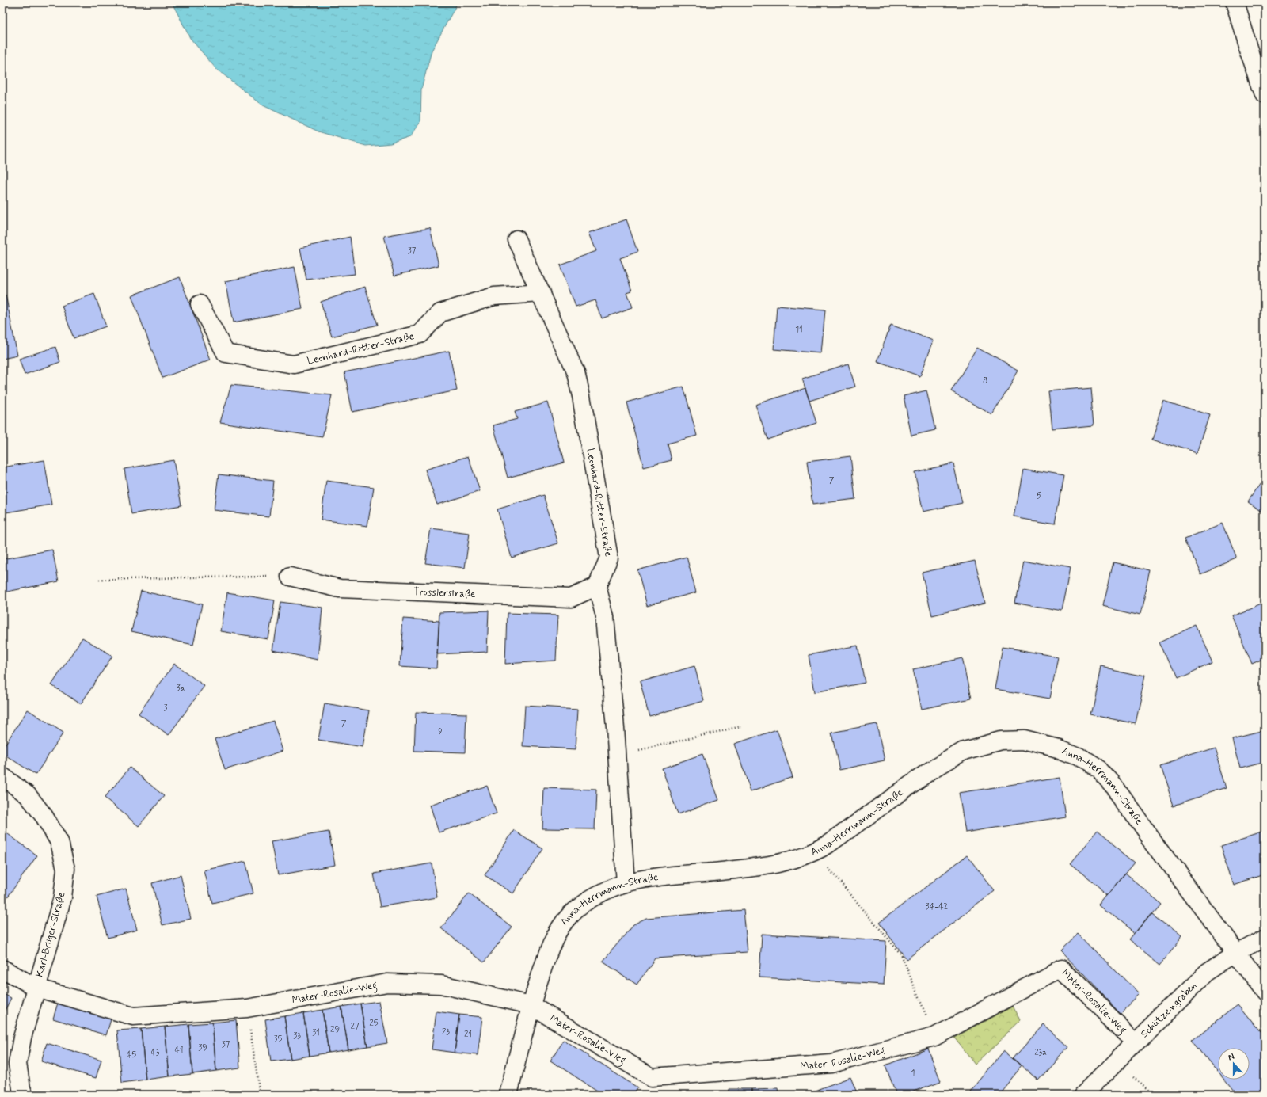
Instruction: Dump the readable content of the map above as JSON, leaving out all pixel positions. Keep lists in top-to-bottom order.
{
  "streets": {
    "street": [
      "Leonhard-Ritter-Straße",
      "Trosslerstraße",
      "Anna-Herrmann-Straße",
      "Karl-Bröger-Straße",
      "Mater-Rosalie-Weg",
      "Schützengraben"
    ]
  },
  "crossings": [
    ["Leonhard-Ritter-Straße", "Trosslerstraße"],
    ["Anna-Herrmann-Straße", "Mater-Rosalie-Weg"],
    ["Anna-Herrmann-Straße", "Schützengraben"],
    ["Karl-Bröger-Straße", "Mater-Rosalie-Weg"],
    ["Mater-Rosalie-Weg", "Schützengraben"]
  ],
  "house_numbers": [
    "37",
    "11",
    "8",
    "7",
    "5",
    "3a",
    "3",
    "7",
    "9",
    "34-42",
    "25",
    "27",
    "29",
    "23",
    "31",
    "21",
    "33",
    "35",
    "37",
    "39",
    "41",
    "43",
    "23a",
    "45",
    "1"
  ],
  "north": "top"
}
